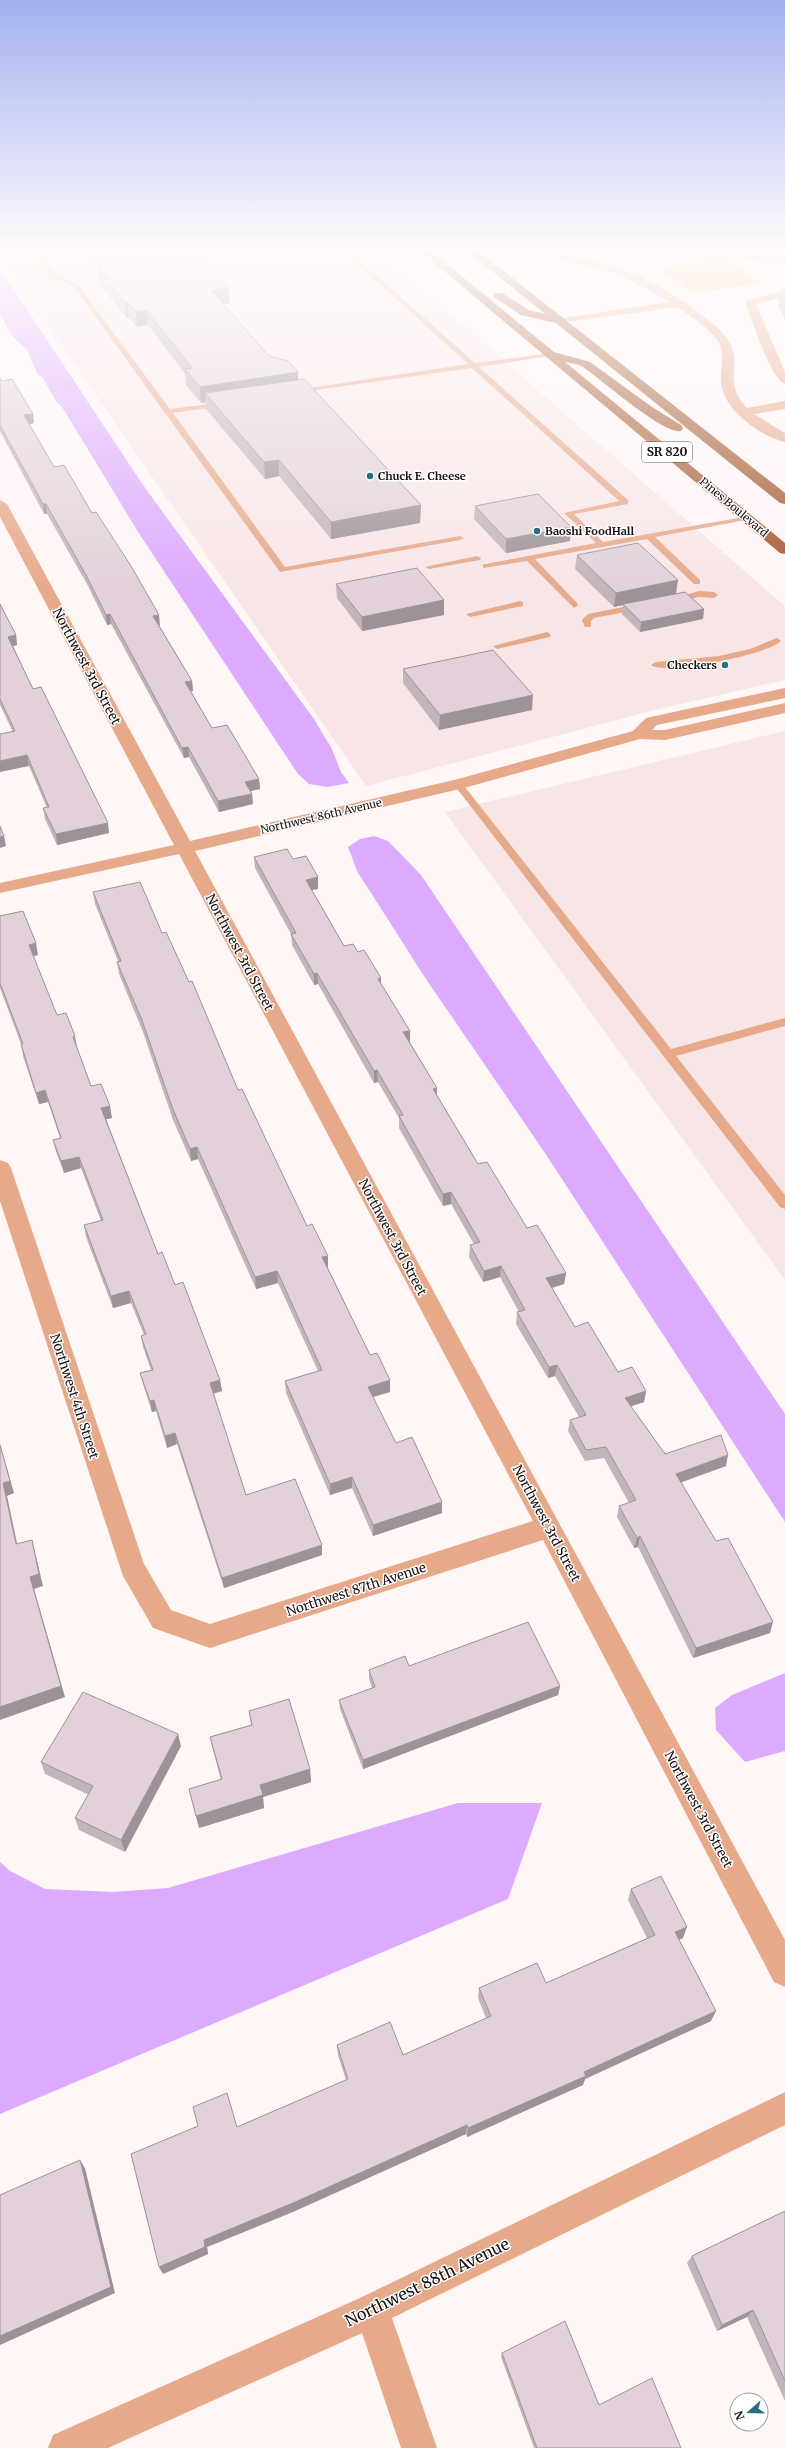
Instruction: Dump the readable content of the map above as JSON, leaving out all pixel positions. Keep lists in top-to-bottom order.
{
  "streets": {
    "highway": ["SR 820", "Pines Boulevard"],
    "street": [
      "Northwest 3rd Street",
      "Northwest 86th Avenue",
      "Northwest 4th Street",
      "Northwest 87th Avenue",
      "Northwest 88th Avenue"
    ]
  },
  "crossings": [
    ["Northwest 3rd Street", "Northwest 86th Avenue"],
    ["Northwest 3rd Street", "Northwest 87th Avenue"],
    ["Northwest 4th Street", "Northwest 87th Avenue"]
  ],
  "places": ["Chuck E. Cheese", "Baoshi FoodHall", "Checkers"],
  "north": "left"
}
